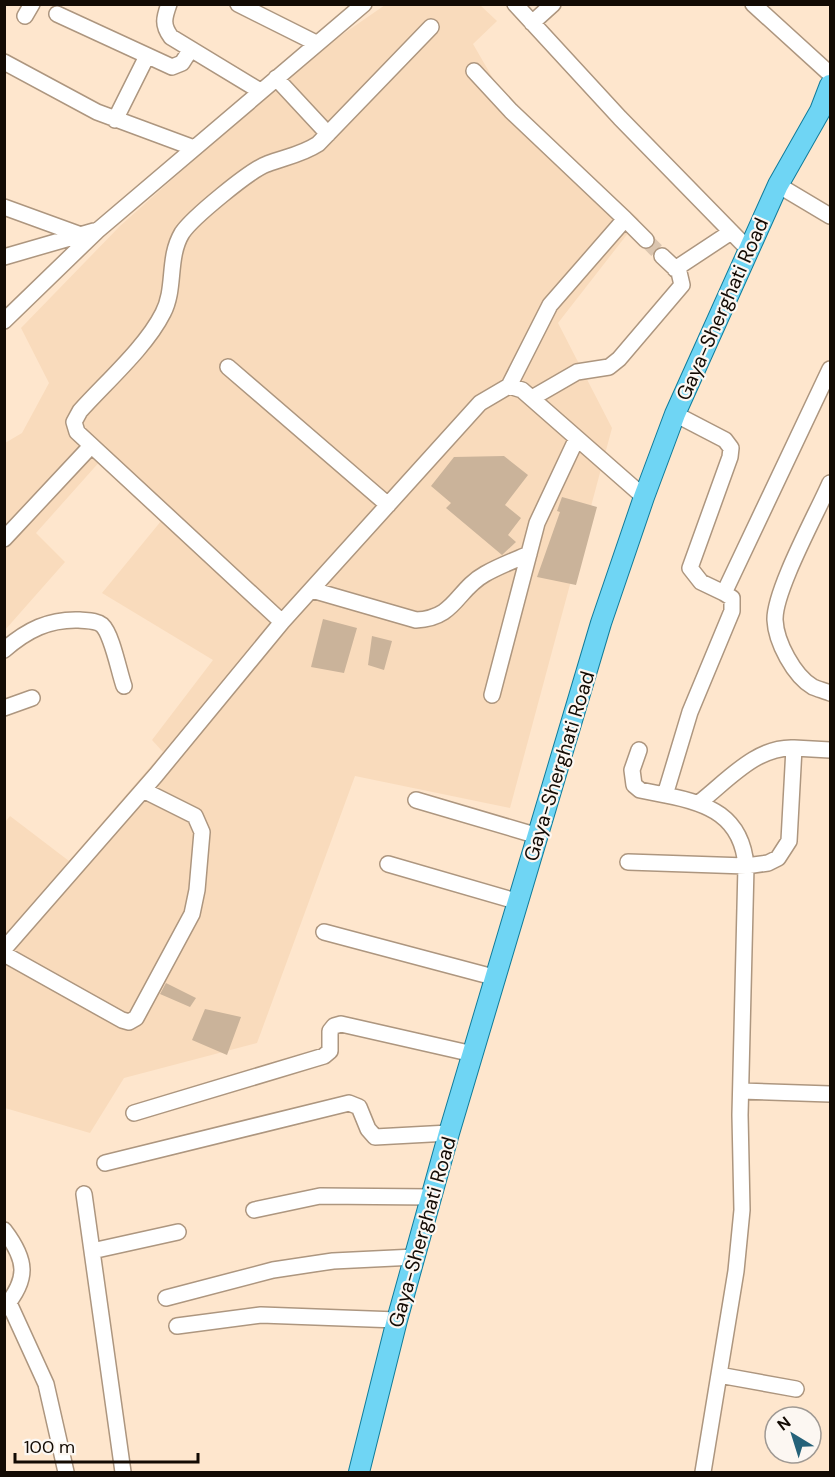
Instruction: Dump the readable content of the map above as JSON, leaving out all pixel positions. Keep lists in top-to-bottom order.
{
  "streets": {
    "main road": ["Gaya-Sherghati Road"]
  },
  "scale_bar": "100 m",
  "north": "top left"
}
